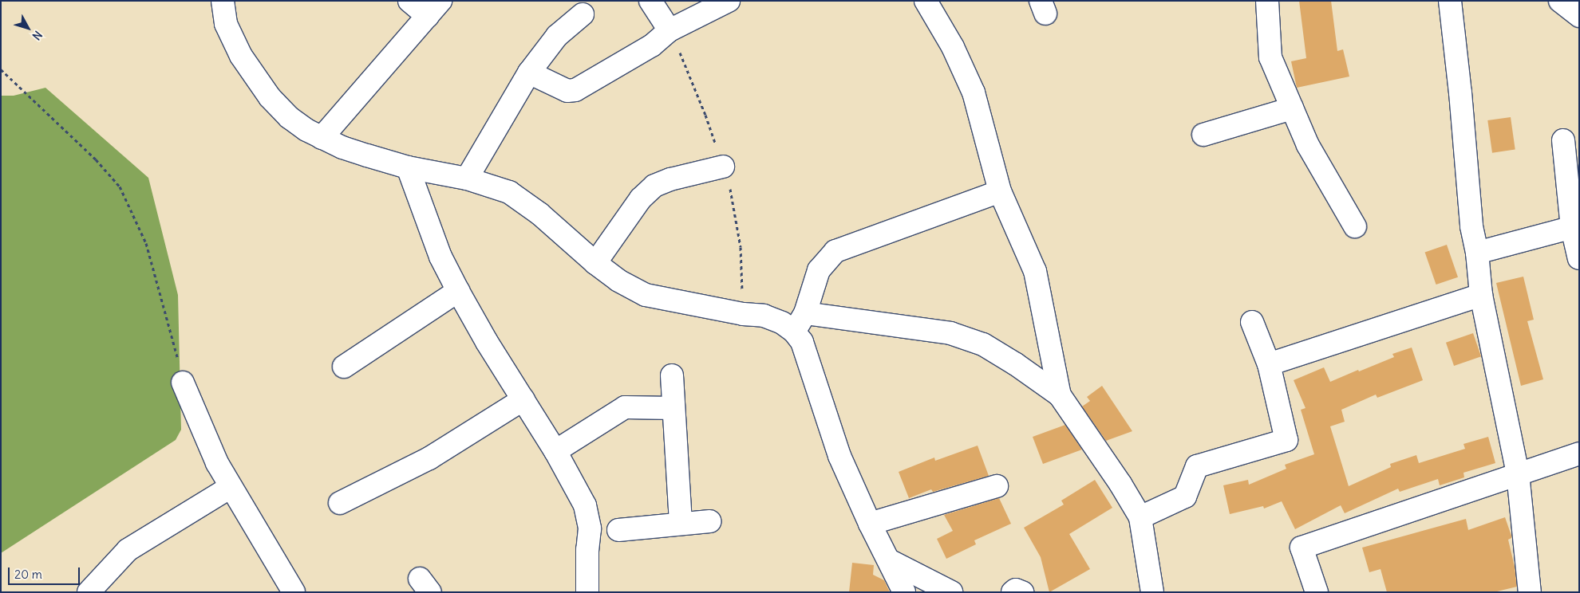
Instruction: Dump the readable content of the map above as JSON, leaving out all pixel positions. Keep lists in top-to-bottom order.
{
  "scale_bar": "20 m",
  "north": "bottom right"
}
